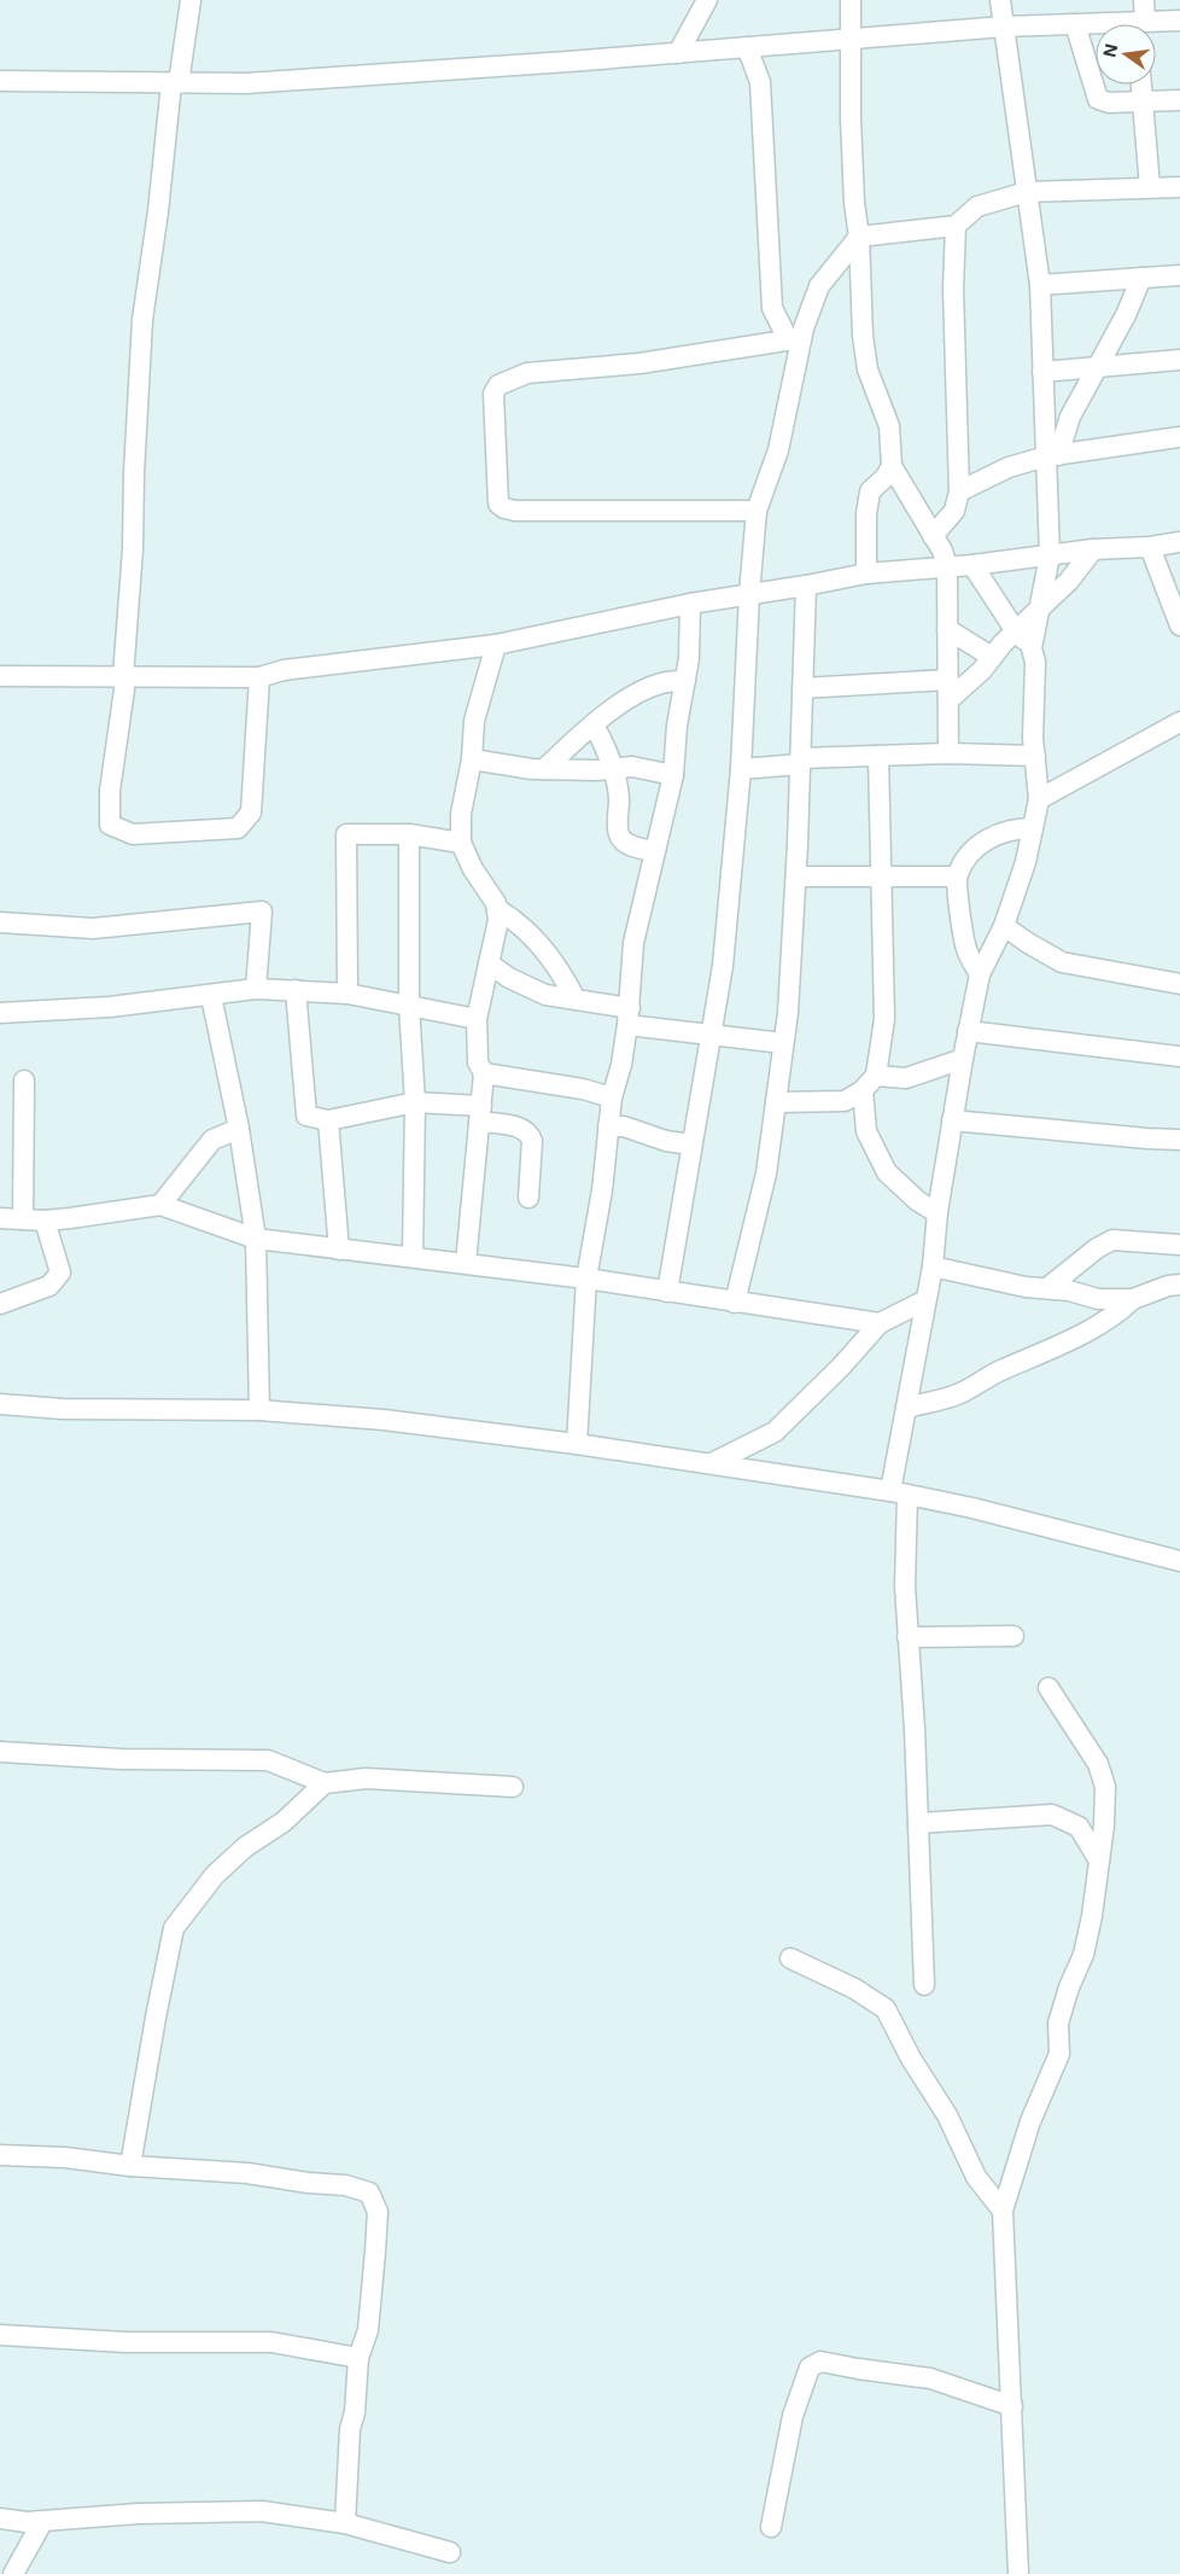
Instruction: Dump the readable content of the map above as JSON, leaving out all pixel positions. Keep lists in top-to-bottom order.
{
  "north": "left"
}
